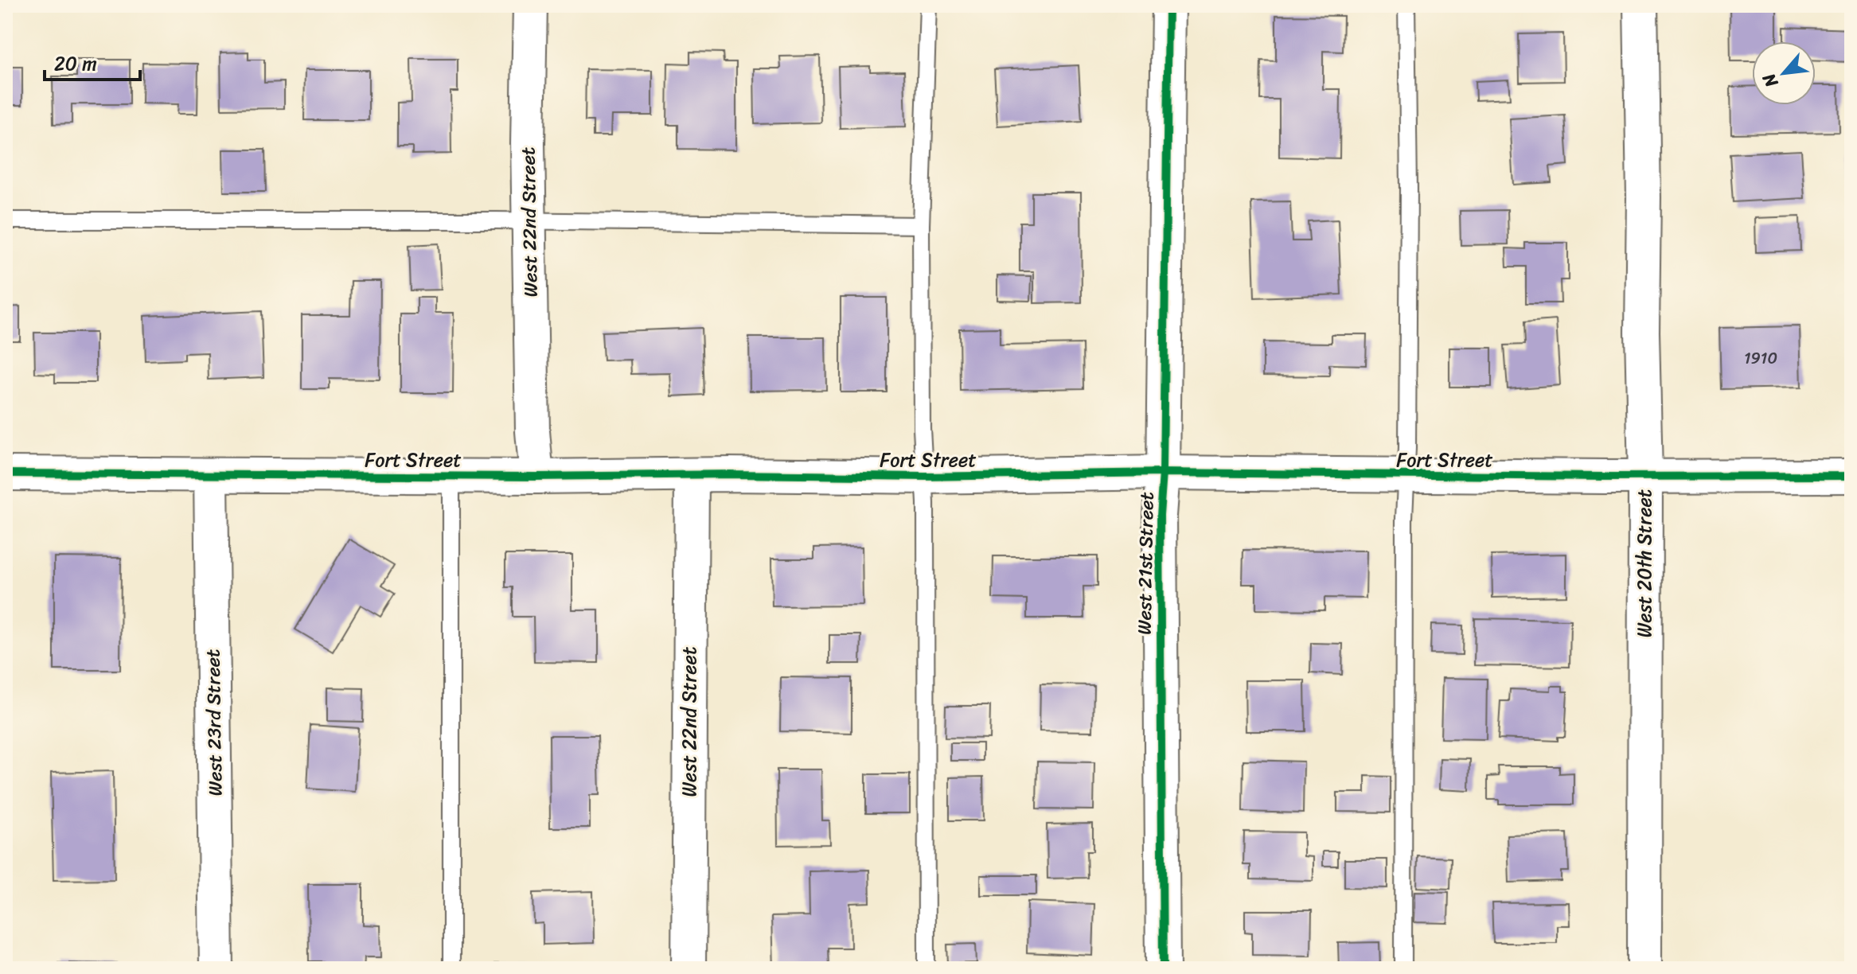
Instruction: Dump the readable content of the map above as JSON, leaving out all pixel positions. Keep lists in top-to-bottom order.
{
  "streets": {
    "street": [
      "West 22nd Street",
      "Fort Street",
      "West 21st Street",
      "West 20th Street",
      "West 23rd Street"
    ]
  },
  "crossings": [
    ["West 22nd Street", "Fort Street"],
    ["Fort Street", "West 21st Street"],
    ["Fort Street", "West 20th Street"],
    ["Fort Street", "West 23rd Street"]
  ],
  "house_numbers": ["1910"],
  "scale_bar": "20 m",
  "north": "bottom left"
}
